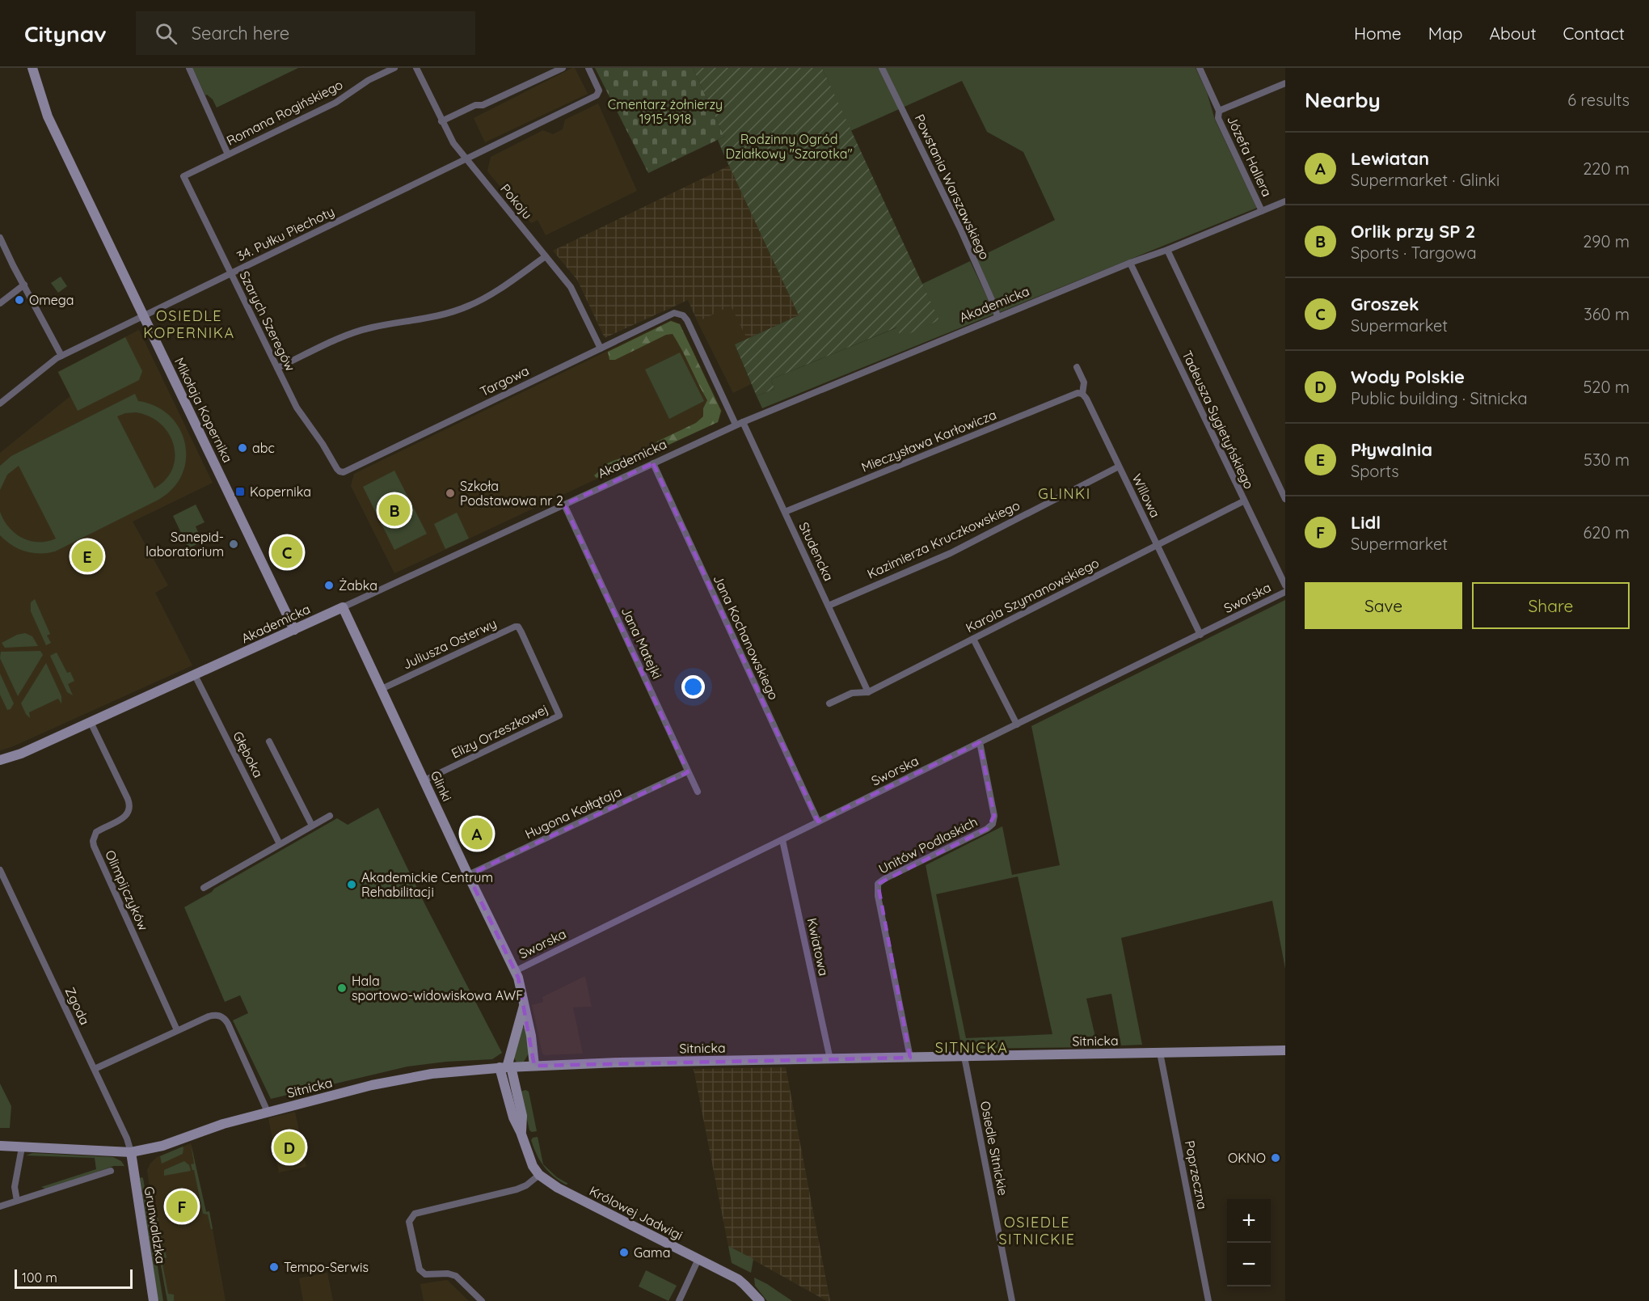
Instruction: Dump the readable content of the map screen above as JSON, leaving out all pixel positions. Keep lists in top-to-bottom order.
{
  "streets": {
    "street": [
      "Romana Rogińskiego",
      "Józefa Hallera",
      "Powstania Warszawskiego",
      "Pokoju",
      "34. Pułku Piechoty",
      "Akademicka",
      "Szarych Szeregów",
      "Targowa",
      "Mikołaja Kopernika",
      "Tadeusza Sygietyńskiego",
      "Mieczysława Karłowicza",
      "Willowa",
      "Kazimierza Kruczkowskiego",
      "Studencka",
      "Karola Szymanowskiego",
      "Sworska",
      "Jana Kochanowskiego",
      "Jana Matejki",
      "Juliusza Osterwy",
      "Elizy Orzeszkowej",
      "Głęboka",
      "Glinki",
      "Hugona Kołłątaja",
      "Unitów Podlaskich",
      "Olimpijczyków",
      "Kwiatowa",
      "Zgoda",
      "Sitnicka",
      "Osiedle Sitnickie",
      "Poprzeczna",
      "Królowej Jadwigi",
      "Grunwaldzka"
    ]
  },
  "crossings": [
    ["Romana Rogińskiego", "Szarych Szeregów"],
    ["Józefa Hallera", "Akademicka"],
    ["Powstania Warszawskiego", "Akademicka"],
    ["Pokoju", "34. Pułku Piechoty"],
    ["Pokoju", "Targowa"],
    ["34. Pułku Piechoty", "Szarych Szeregów"],
    ["34. Pułku Piechoty", "Mikołaja Kopernika"],
    ["Akademicka", "Mikołaja Kopernika"],
    ["Akademicka", "Tadeusza Sygietyńskiego"],
    ["Akademicka", "Studencka"],
    ["Akademicka", "Jana Kochanowskiego"],
    ["Akademicka", "Jana Matejki"],
    ["Akademicka", "Głęboka"],
    ["Akademicka", "Glinki"],
    ["Akademicka", "Olimpijczyków"],
    ["Szarych Szeregów", "Targowa"],
    ["Targowa", "Studencka"],
    ["Tadeusza Sygietyńskiego", "Karola Szymanowskiego"],
    ["Mieczysława Karłowicza", "Willowa"],
    ["Mieczysława Karłowicza", "Studencka"],
    ["Willowa", "Kazimierza Kruczkowskiego"],
    ["Willowa", "Karola Szymanowskiego"],
    ["Willowa", "Sworska"],
    ["Kazimierza Kruczkowskiego", "Studencka"],
    ["Studencka", "Karola Szymanowskiego"],
    ["Sworska", "Jana Kochanowskiego"],
    ["Sworska", "Glinki"],
    ["Sworska", "Unitów Podlaskich"],
    ["Sworska", "Kwiatowa"],
    ["Jana Matejki", "Hugona Kołłątaja"],
    ["Juliusza Osterwy", "Elizy Orzeszkowej"],
    ["Juliusza Osterwy", "Glinki"],
    ["Elizy Orzeszkowej", "Glinki"],
    ["Glinki", "Hugona Kołłątaja"],
    ["Glinki", "Sitnicka"],
    ["Unitów Podlaskich", "Sitnicka"],
    ["Kwiatowa", "Sitnicka"],
    ["Zgoda", "Sitnicka"],
    ["Zgoda", "Grunwaldzka"],
    ["Sitnicka", "Osiedle Sitnickie"],
    ["Sitnicka", "Poprzeczna"],
    ["Sitnicka", "Grunwaldzka"]
  ],
  "districts": [
    "OSIEDLE KOPERNIKA",
    "GLINKI",
    "SITNICKA",
    "OSIEDLE SITNICKIE"
  ],
  "parks": ["Cmentarz żołnierzy 1915-1918", "Rodzinny Ogród Działkowy \"Szarotka\""],
  "places": {
    "other": [
      "Omega",
      "abc",
      "Szkoła Podstawowa nr 2",
      "Sanepid- laboratorium",
      "Żabka",
      "Akademickie Centrum Rehabilitacji",
      "Hala sportowo-widowiskowa AWF",
      "OKNO",
      "Gama",
      "Tempo-Serwis"
    ],
    "transit": ["Kopernika"]
  },
  "scale_bar": "100 m",
  "page": {
    "header": "Citynav",
    "search": "Search here",
    "nav": [
      "Home",
      "Map",
      "About",
      "Contact"
    ],
    "heading": ["Nearby", "6 results"],
    "list": [
      {
        "mark": "A",
        "name": "Lewiatan",
        "note": "Supermarket · Glinki",
        "value": "220 m"
      },
      {
        "mark": "B",
        "name": "Orlik przy SP 2",
        "note": "Sports · Targowa",
        "value": "290 m"
      },
      {
        "mark": "C",
        "name": "Groszek",
        "note": "Supermarket",
        "value": "360 m"
      },
      {
        "mark": "D",
        "name": "Wody Polskie",
        "note": "Public building · Sitnicka",
        "value": "520 m"
      },
      {
        "mark": "E",
        "name": "Pływalnia",
        "note": "Sports",
        "value": "530 m"
      },
      {
        "mark": "F",
        "name": "Lidl",
        "note": "Supermarket",
        "value": "620 m"
      }
    ],
    "pins": [
      "B",
      "C",
      "E",
      "A",
      "D",
      "F"
    ],
    "buttons": ["Save", "Share"],
    "map_buttons": ["+", "−"],
    "scale": "100 m"
  }
}
